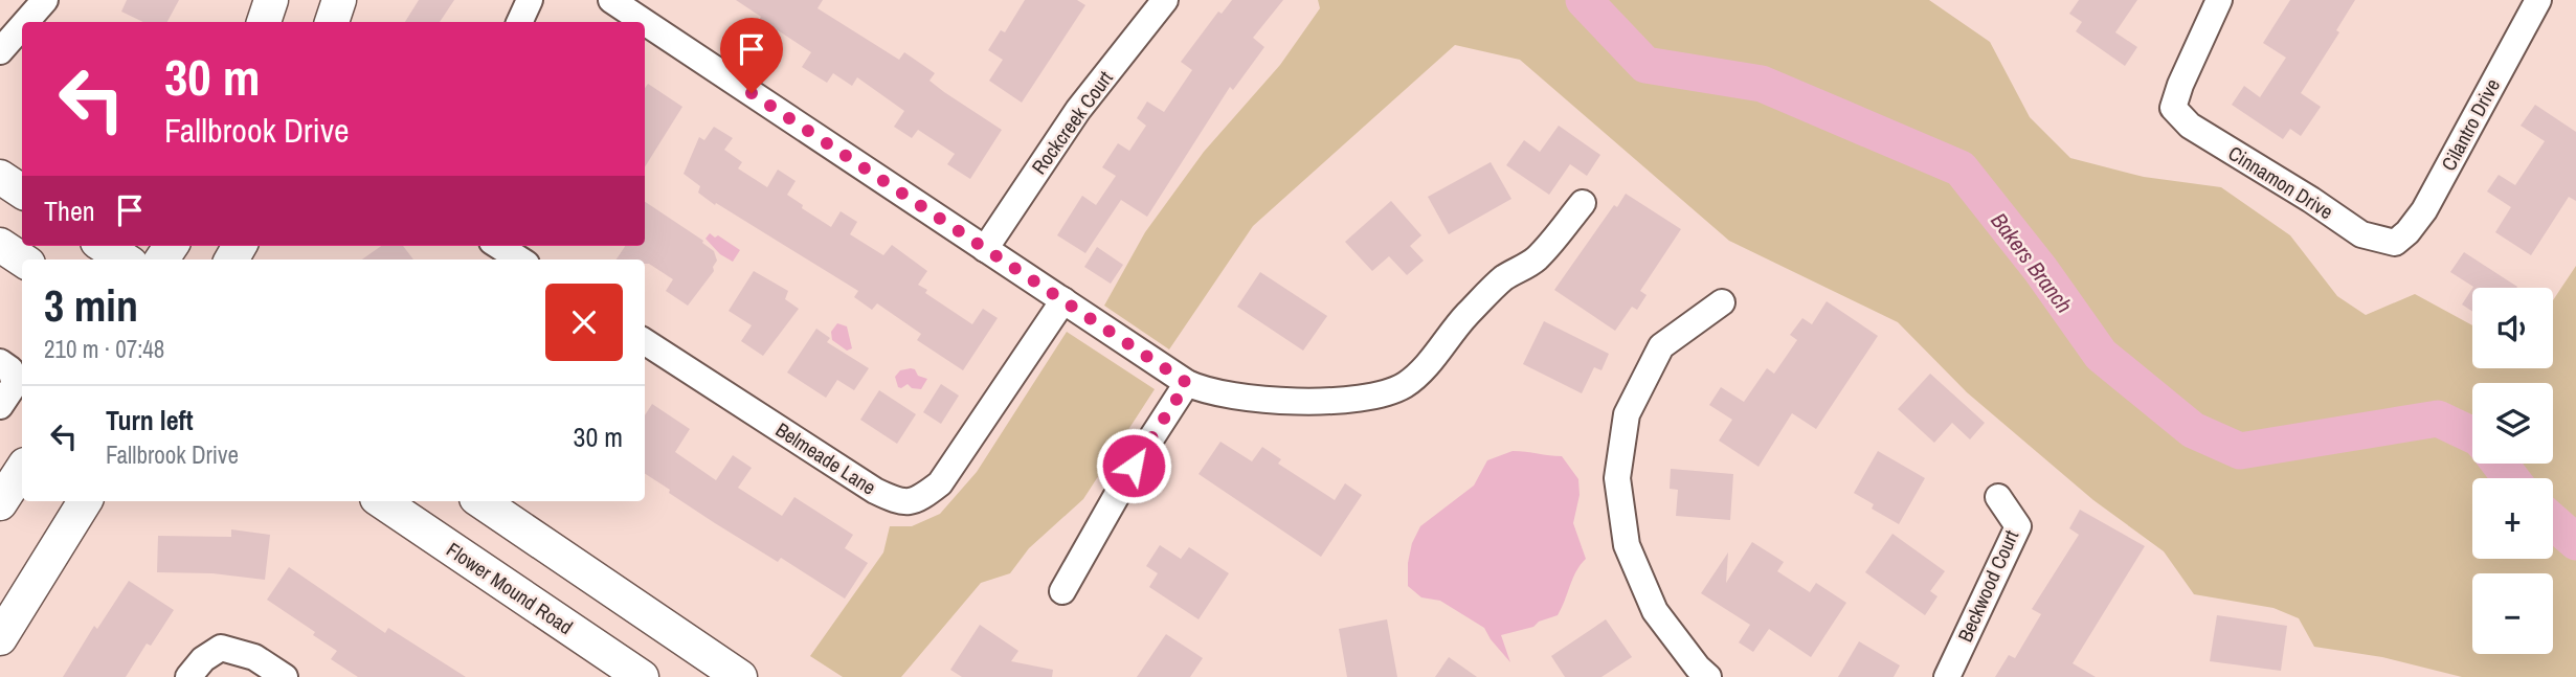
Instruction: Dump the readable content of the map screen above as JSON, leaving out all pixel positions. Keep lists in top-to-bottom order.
{
  "streets": {
    "main road": ["Flower Mound Road"],
    "street": [
      "Rockcreek Court",
      "Cilantro Drive",
      "Cinnamon Drive",
      "Belmeade Lane",
      "Beckwood Court"
    ]
  },
  "crossings": [
    ["Cilantro Drive", "Cinnamon Drive"]
  ],
  "water": ["Bakers Branch"],
  "page": {
    "turn": ["30 m", "Fallbrook Drive"],
    "then": "Then",
    "heading": ["3 min", "210 m · 07:48"],
    "map_buttons": ["+", "−"],
    "list": [
      {
        "name": "Turn left",
        "note": "Fallbrook Drive",
        "value": "30 m"
      }
    ]
  }
}
